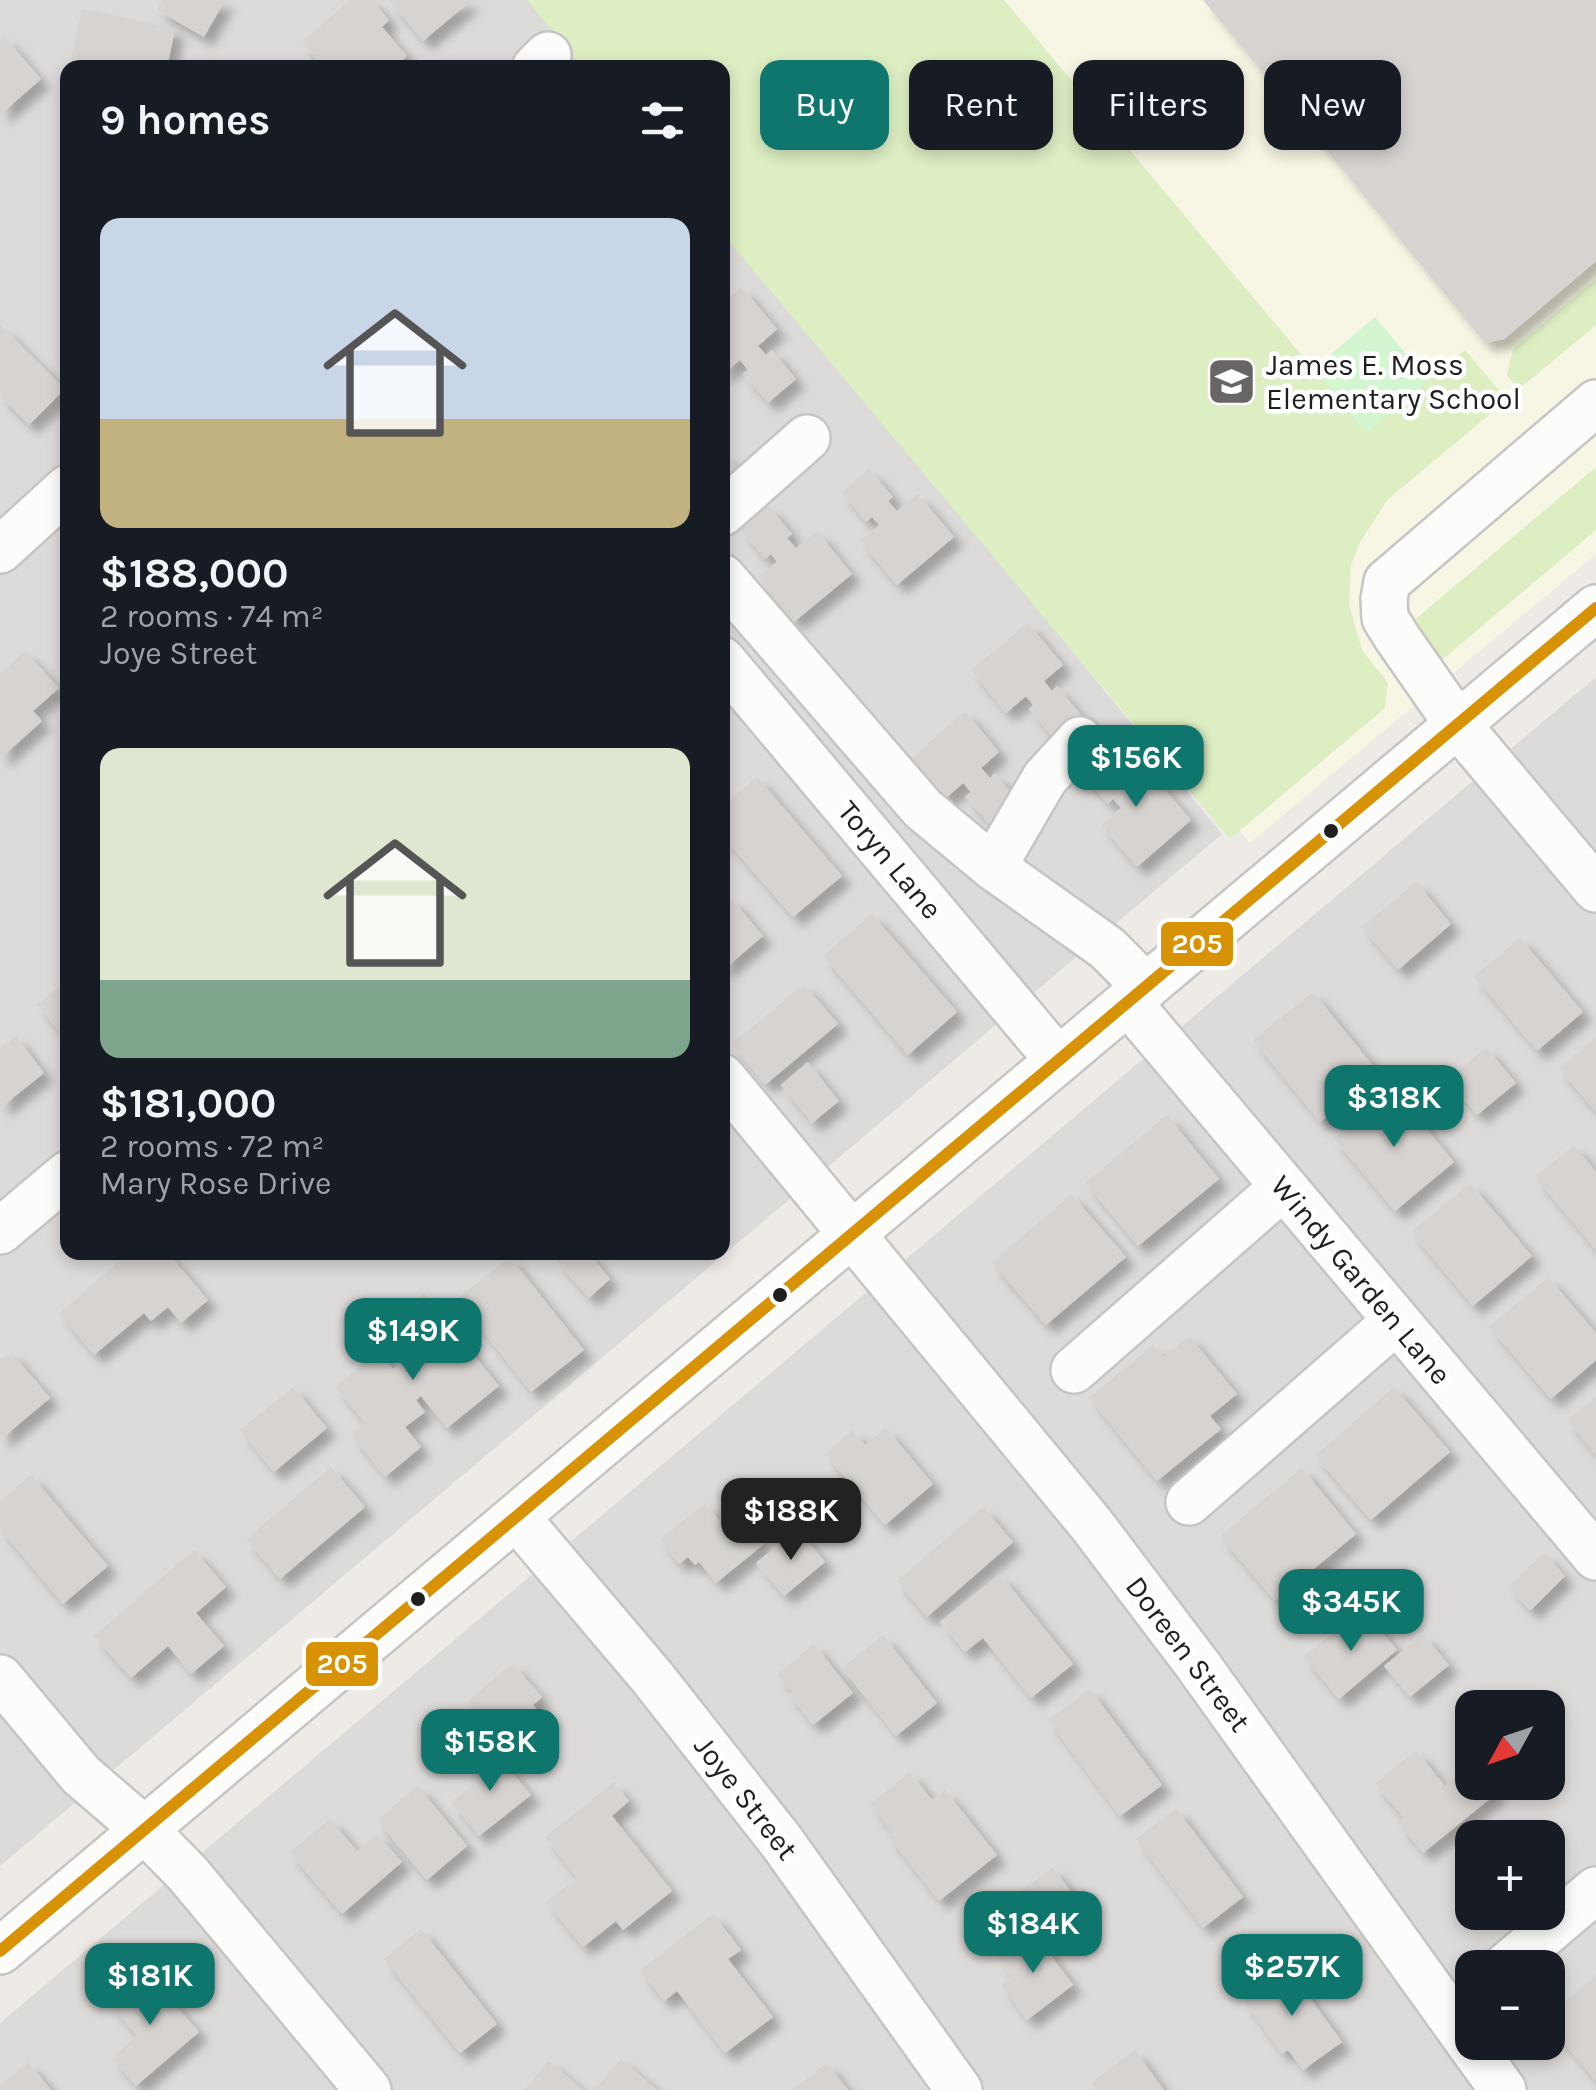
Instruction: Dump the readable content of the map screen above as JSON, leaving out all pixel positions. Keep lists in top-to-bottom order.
{
  "streets": {
    "street": [
      "Toryn Lane",
      "Windy Garden Lane",
      "Doreen Street",
      "Joye Street"
    ]
  },
  "places": {
    "school or university": ["James E. Moss Elementary School"]
  },
  "lines": ["transit line 205"],
  "north": "bottom left",
  "page": {
    "chip": [
      "Buy",
      "Rent",
      "Filters",
      "New"
    ],
    "heading": "9 homes",
    "list": [
      {
        "name": "$188,000",
        "note": "2 rooms · 74 m² · Joye Street"
      },
      {
        "name": "$181,000",
        "note": "2 rooms · 72 m² · Mary Rose Drive"
      }
    ],
    "price": [
      "$156K",
      "$318K",
      "$149K",
      "$188K",
      "$345K",
      "$158K",
      "$184K",
      "$257K",
      "$181K"
    ],
    "map_buttons": ["+", "−"]
  }
}
